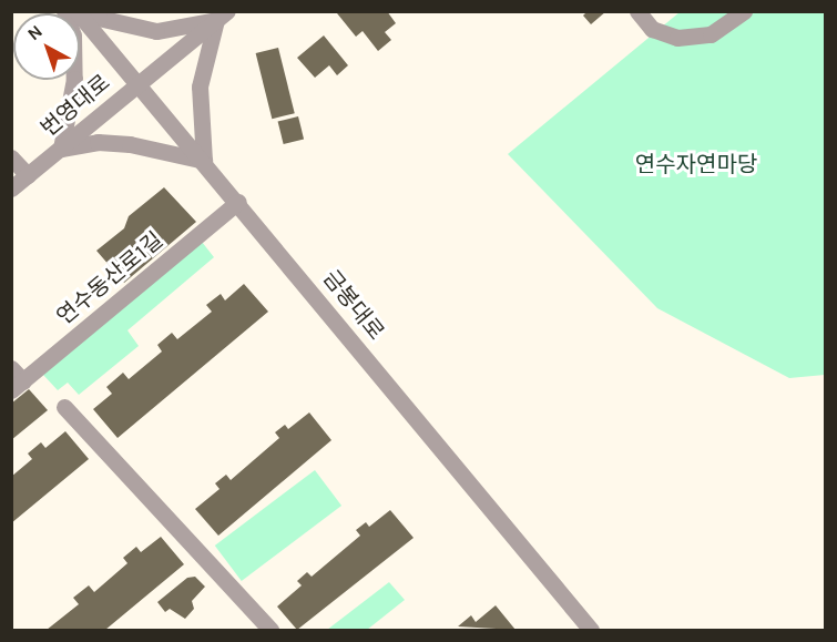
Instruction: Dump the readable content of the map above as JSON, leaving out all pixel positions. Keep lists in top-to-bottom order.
{
  "streets": {
    "street": ["번영대로", "연수동산로1길", "금봉대로"]
  },
  "crossings": [
    ["번영대로", "금봉대로"],
    ["연수동산로1길", "금봉대로"]
  ],
  "parks": ["연수자연마당"],
  "north": "top left"
}
